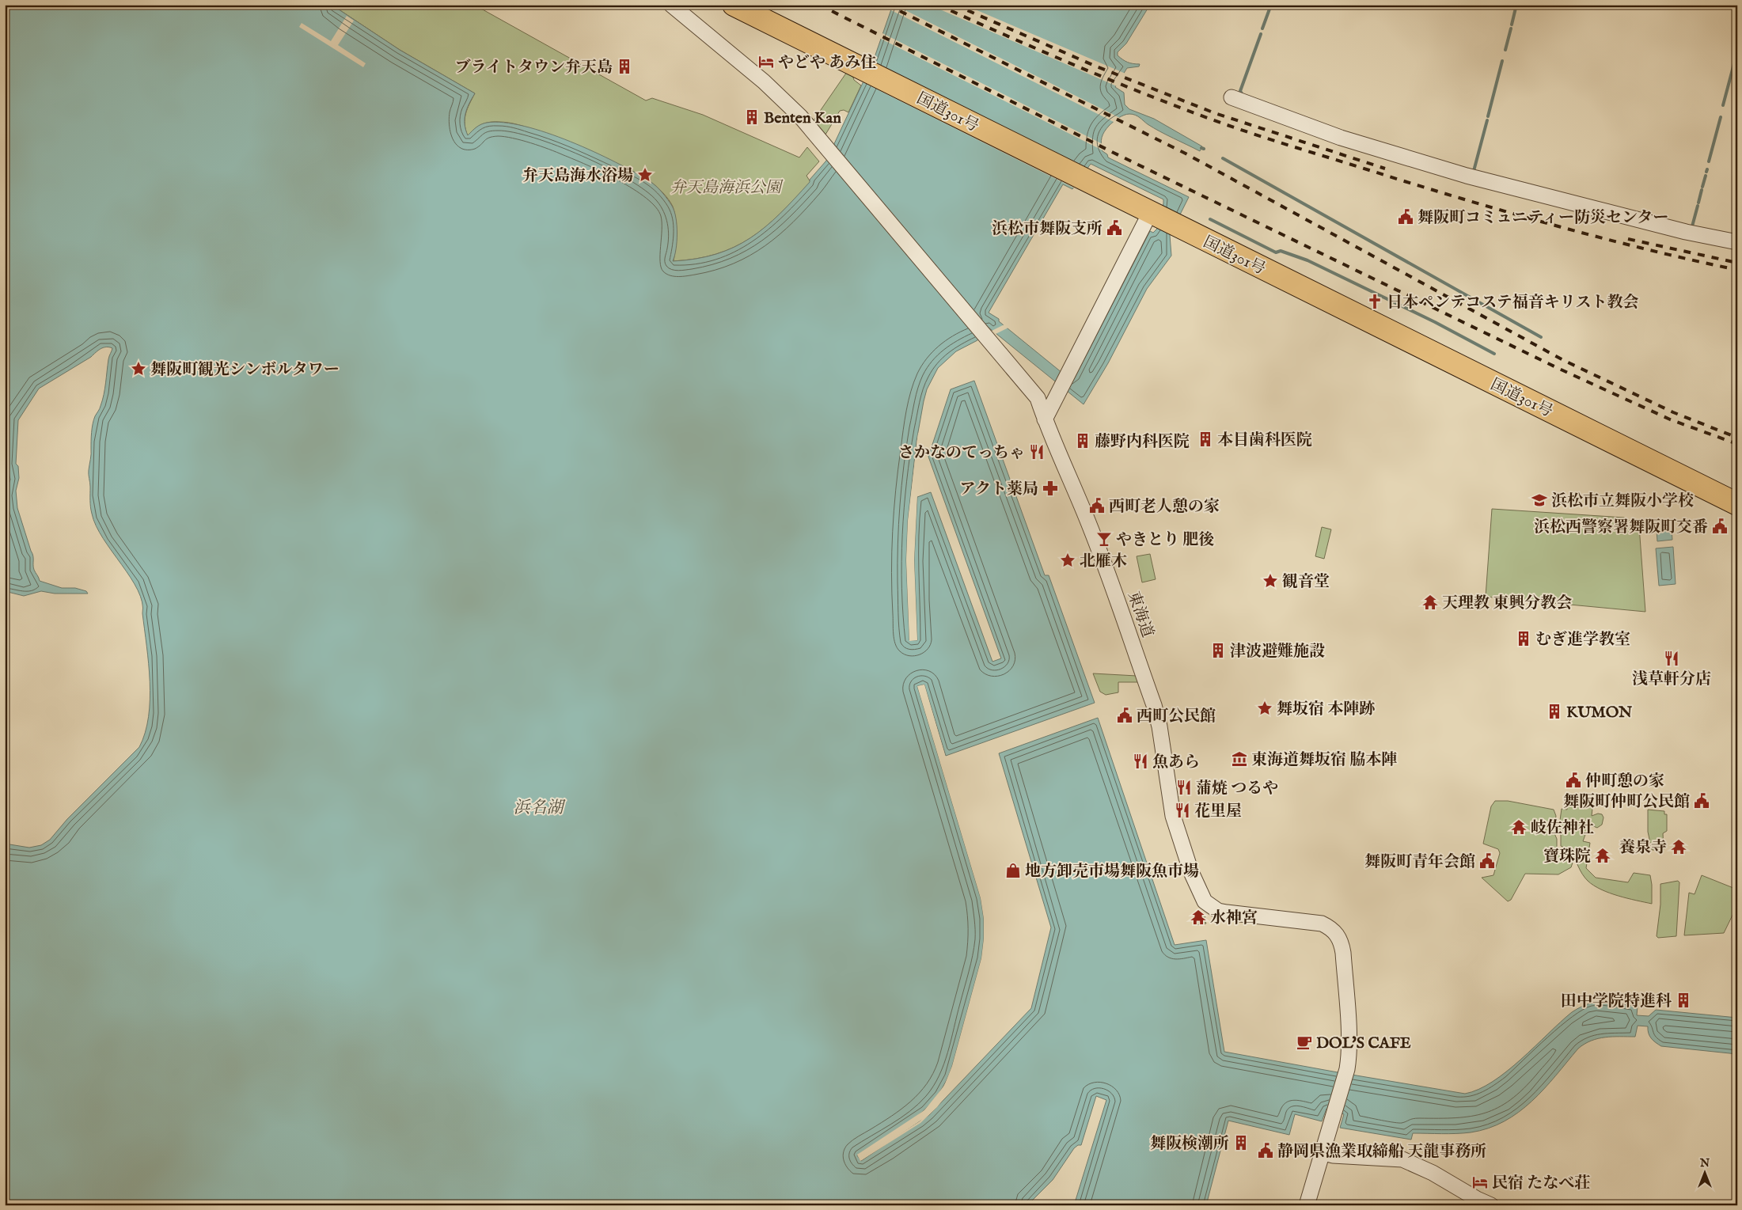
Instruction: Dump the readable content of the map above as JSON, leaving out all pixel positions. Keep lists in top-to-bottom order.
{
  "streets": {
    "highway": ["国道301号"],
    "street": ["東海道"]
  },
  "water": ["浜名湖"],
  "parks": ["弁天島海浜公園"],
  "places": {
    "hotel": ["やどや あみ住", "民宿 たなべ荘"],
    "building": [
      "ブライトタウン弁天島",
      "Benten Kan",
      "本目歯科医院",
      "藤野内科医院",
      "むぎ進学教室",
      "津波避難施設",
      "KUMON",
      "田中学院特進科",
      "舞阪検潮所"
    ],
    "place": [
      "弁天島海水浴場",
      "舞阪町観光シンボルタワー",
      "北雁木",
      "観音堂",
      "舞坂宿 本陣跡"
    ],
    "public building": [
      "舞阪町コミュニティー防災センター",
      "浜松市舞阪支所",
      "西町老人憩の家",
      "浜松西警察署舞阪町交番",
      "西町公民館",
      "仲町憩の家",
      "舞阪町仲町公民館",
      "舞阪町青年会館",
      "静岡県漁業取締船 天龍事務所"
    ],
    "church": ["日本ペンテコステ福音キリスト教会"],
    "restaurant": [
      "さかなのてっちゃ",
      "浅草軒分店",
      "魚あら",
      "蒲焼 つるや",
      "花里屋"
    ],
    "pharmacy": ["アクト薬局"],
    "school or university": ["浜松市立舞阪小学校"],
    "bar": ["やきとり 肥後"],
    "temple": [
      "天理教 東興分教会",
      "岐佐神社",
      "養泉寺",
      "寶珠院",
      "水神宮"
    ],
    "museum": ["東海道舞坂宿 脇本陣"],
    "shop": ["地方卸売市場舞阪魚市場"],
    "cafe": ["DOL'S CAFE"]
  },
  "north": "top"
}
